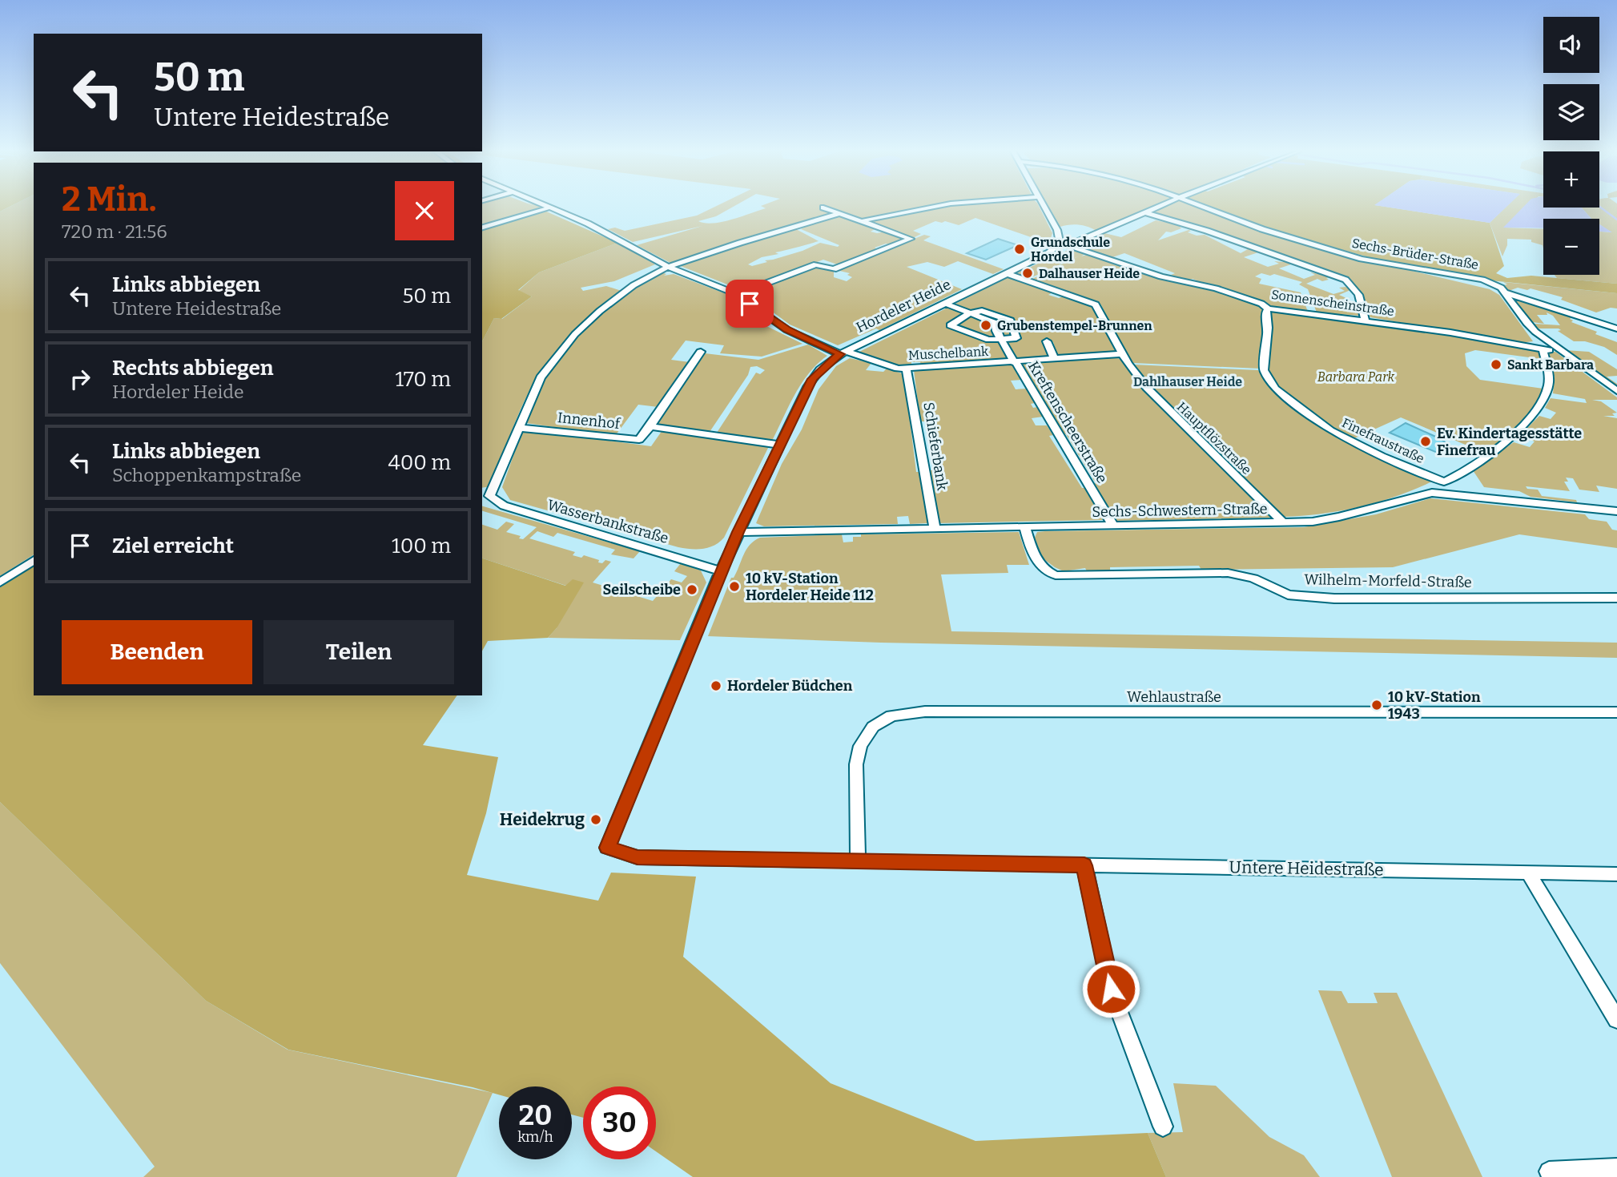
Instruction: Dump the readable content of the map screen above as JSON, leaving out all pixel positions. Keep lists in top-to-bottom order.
{
  "streets": {
    "street": [
      "Sechs-Brüder-Straße",
      "Sonnenscheinstraße",
      "Hordeler Heide",
      "Muschelbank",
      "Innenhof",
      "Kreftenscheerstraße",
      "Hauptflözstraße",
      "Finefraustraße",
      "Schieferbank",
      "Sechs-Schwestern-Straße",
      "Wasserbankstraße",
      "Wilhelm-Morfeld-Straße",
      "Wehlaustraße",
      "Untere Heidestraße"
    ]
  },
  "crossings": [
    ["Sonnenscheinstraße", "Hordeler Heide"],
    ["Sonnenscheinstraße", "Finefraustraße"],
    ["Hordeler Heide", "Muschelbank"],
    ["Hordeler Heide", "Hauptflözstraße"],
    ["Hordeler Heide", "Sechs-Schwestern-Straße"],
    ["Hordeler Heide", "Wasserbankstraße"],
    ["Hordeler Heide", "Untere Heidestraße"],
    ["Muschelbank", "Kreftenscheerstraße"],
    ["Muschelbank", "Hauptflözstraße"],
    ["Muschelbank", "Schieferbank"],
    ["Innenhof", "Wasserbankstraße"],
    ["Kreftenscheerstraße", "Sechs-Schwestern-Straße"],
    ["Hauptflözstraße", "Sechs-Schwestern-Straße"],
    ["Schieferbank", "Sechs-Schwestern-Straße"],
    ["Sechs-Schwestern-Straße", "Wilhelm-Morfeld-Straße"],
    ["Wehlaustraße", "Untere Heidestraße"]
  ],
  "districts": ["Dahlhauser Heide"],
  "parks": ["Barbara Park"],
  "places": [
    "Grundschule Hordel",
    "Dalhauser Heide",
    "Grubenstempel-Brunnen",
    "Sankt Barbara",
    "Ev. Kindertagesstätte Finefrau",
    "10 kV-Station Hordeler Heide 112",
    "Seilscheibe",
    "Hordeler Büdchen",
    "10 kV-Station 1943",
    "Heidekrug"
  ],
  "page": {
    "map_buttons": ["+", "−"],
    "turn": ["50 m", "Untere Heidestraße"],
    "heading": ["2 Min.", "720 m · 21:56"],
    "list": [
      {
        "name": "Links abbiegen",
        "note": "Untere Heidestraße",
        "value": "50 m"
      },
      {
        "name": "Rechts abbiegen",
        "note": "Hordeler Heide",
        "value": "170 m"
      },
      {
        "name": "Links abbiegen",
        "note": "Schoppenkampstraße",
        "value": "400 m"
      },
      {
        "name": "Ziel erreicht",
        "value": "100 m"
      }
    ],
    "buttons": ["Beenden", "Teilen"],
    "speed": "20 km/h",
    "limit": "30"
  }
}
